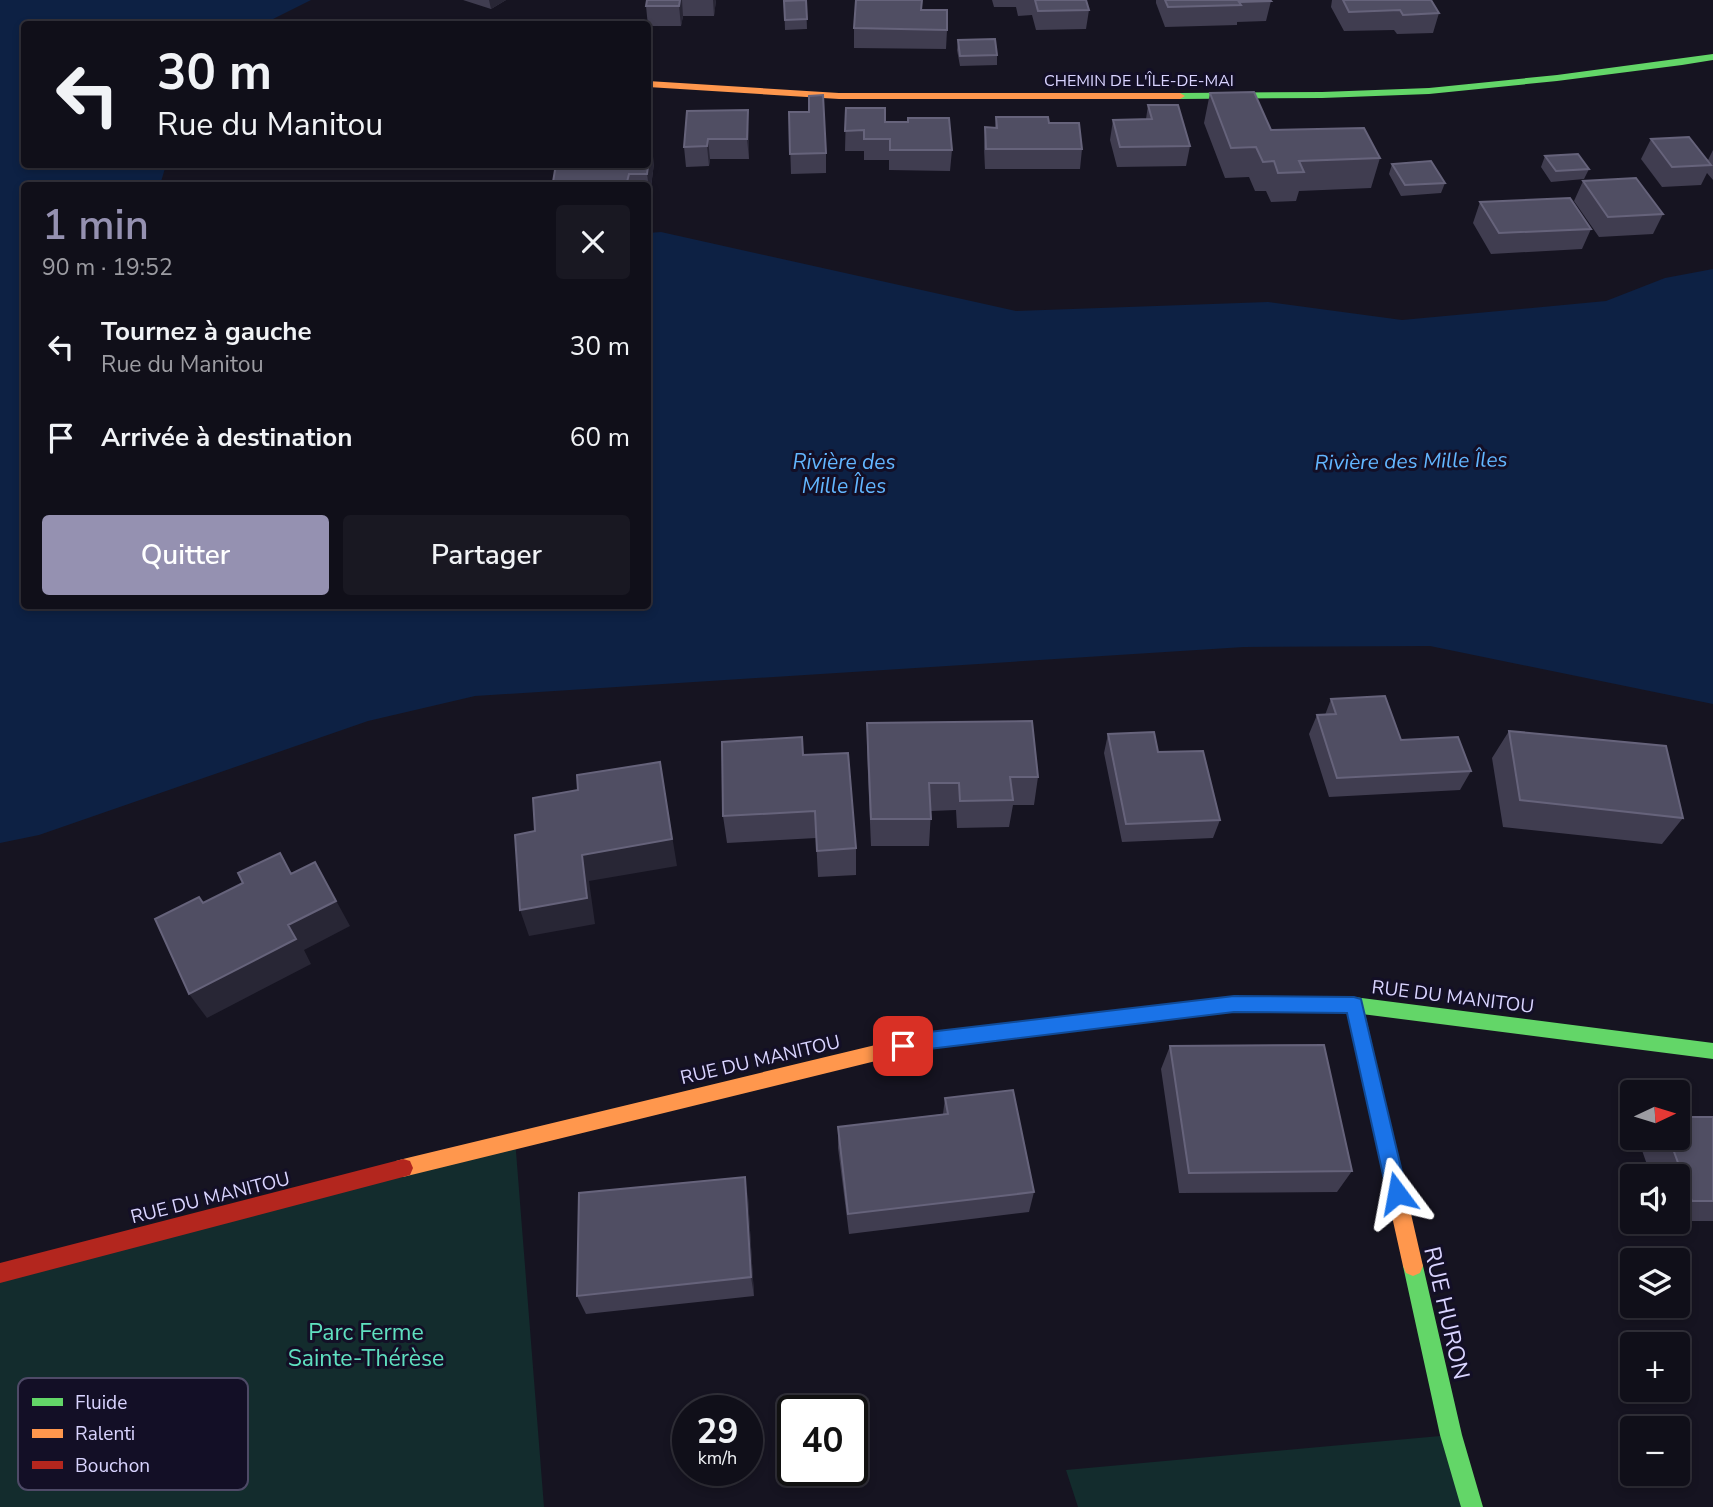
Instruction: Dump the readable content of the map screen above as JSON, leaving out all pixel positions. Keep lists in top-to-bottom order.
{
  "streets": {
    "street": ["CHEMIN DE L'ÎLE-DE-MAI", "RUE DU MANITOU", "RUE HURON"]
  },
  "crossings": [
    ["RUE DU MANITOU", "RUE HURON"]
  ],
  "water": ["Rivière des Mille Îles"],
  "parks": ["Parc Ferme Sainte-Thérèse"],
  "legend": ["Fluide", "Ralenti", "Bouchon"],
  "north": "right",
  "page": {
    "turn": ["30 m", "Rue du Manitou"],
    "heading": ["1 min", "90 m · 19:52"],
    "list": [
      {
        "name": "Tournez à gauche",
        "note": "Rue du Manitou",
        "value": "30 m"
      },
      {
        "name": "Arrivée à destination",
        "value": "60 m"
      }
    ],
    "buttons": ["Quitter", "Partager"],
    "map_buttons": ["+", "−"],
    "speed": "29 km/h",
    "limit": "40"
  }
}
